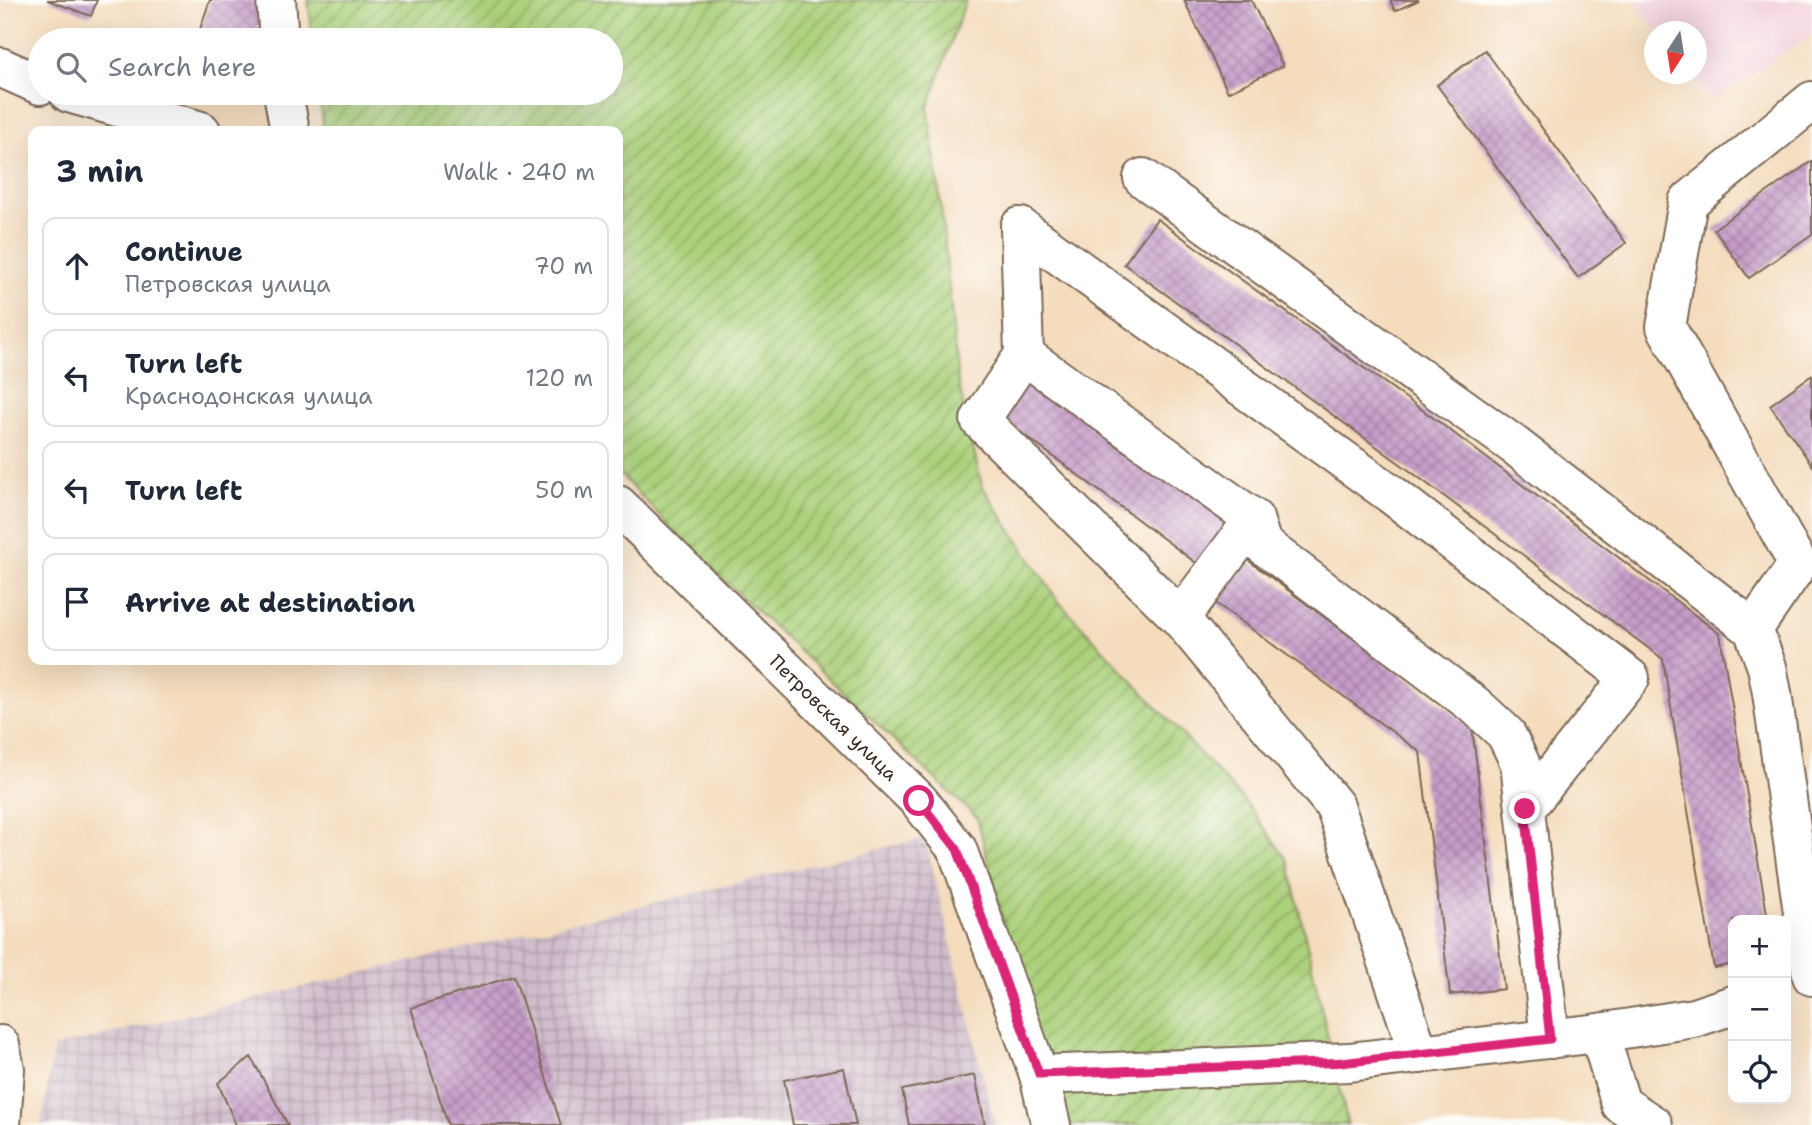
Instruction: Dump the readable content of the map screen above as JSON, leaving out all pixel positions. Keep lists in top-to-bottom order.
{
  "streets": {
    "street": ["Петровская улица"]
  },
  "north": "bottom",
  "page": {
    "search": "Search here",
    "heading": ["3 min", "Walk · 240 m"],
    "list": [
      ["Continue", "Петровская улица", "70 m"],
      ["Turn left", "Краснодонская улица", "120 m"],
      ["Turn left", "50 m"],
      "Arrive at destination"
    ],
    "map_buttons": ["+", "−"]
  }
}
